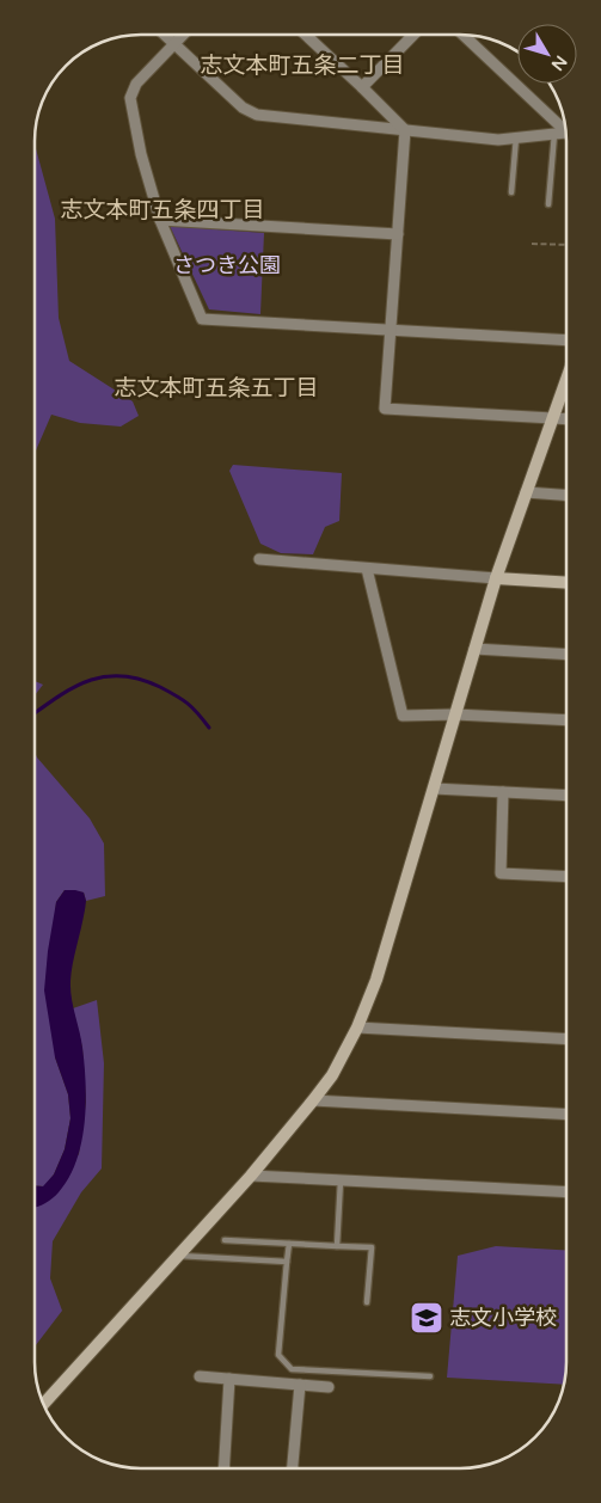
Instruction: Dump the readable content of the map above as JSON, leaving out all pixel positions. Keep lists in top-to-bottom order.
{
  "districts": ["志文本町五条二丁目", "志文本町五条四丁目", "志文本町五条五丁目"],
  "parks": ["さつき公園"],
  "places": {
    "school or university": ["志文小学校"]
  },
  "north": "bottom right"
}
